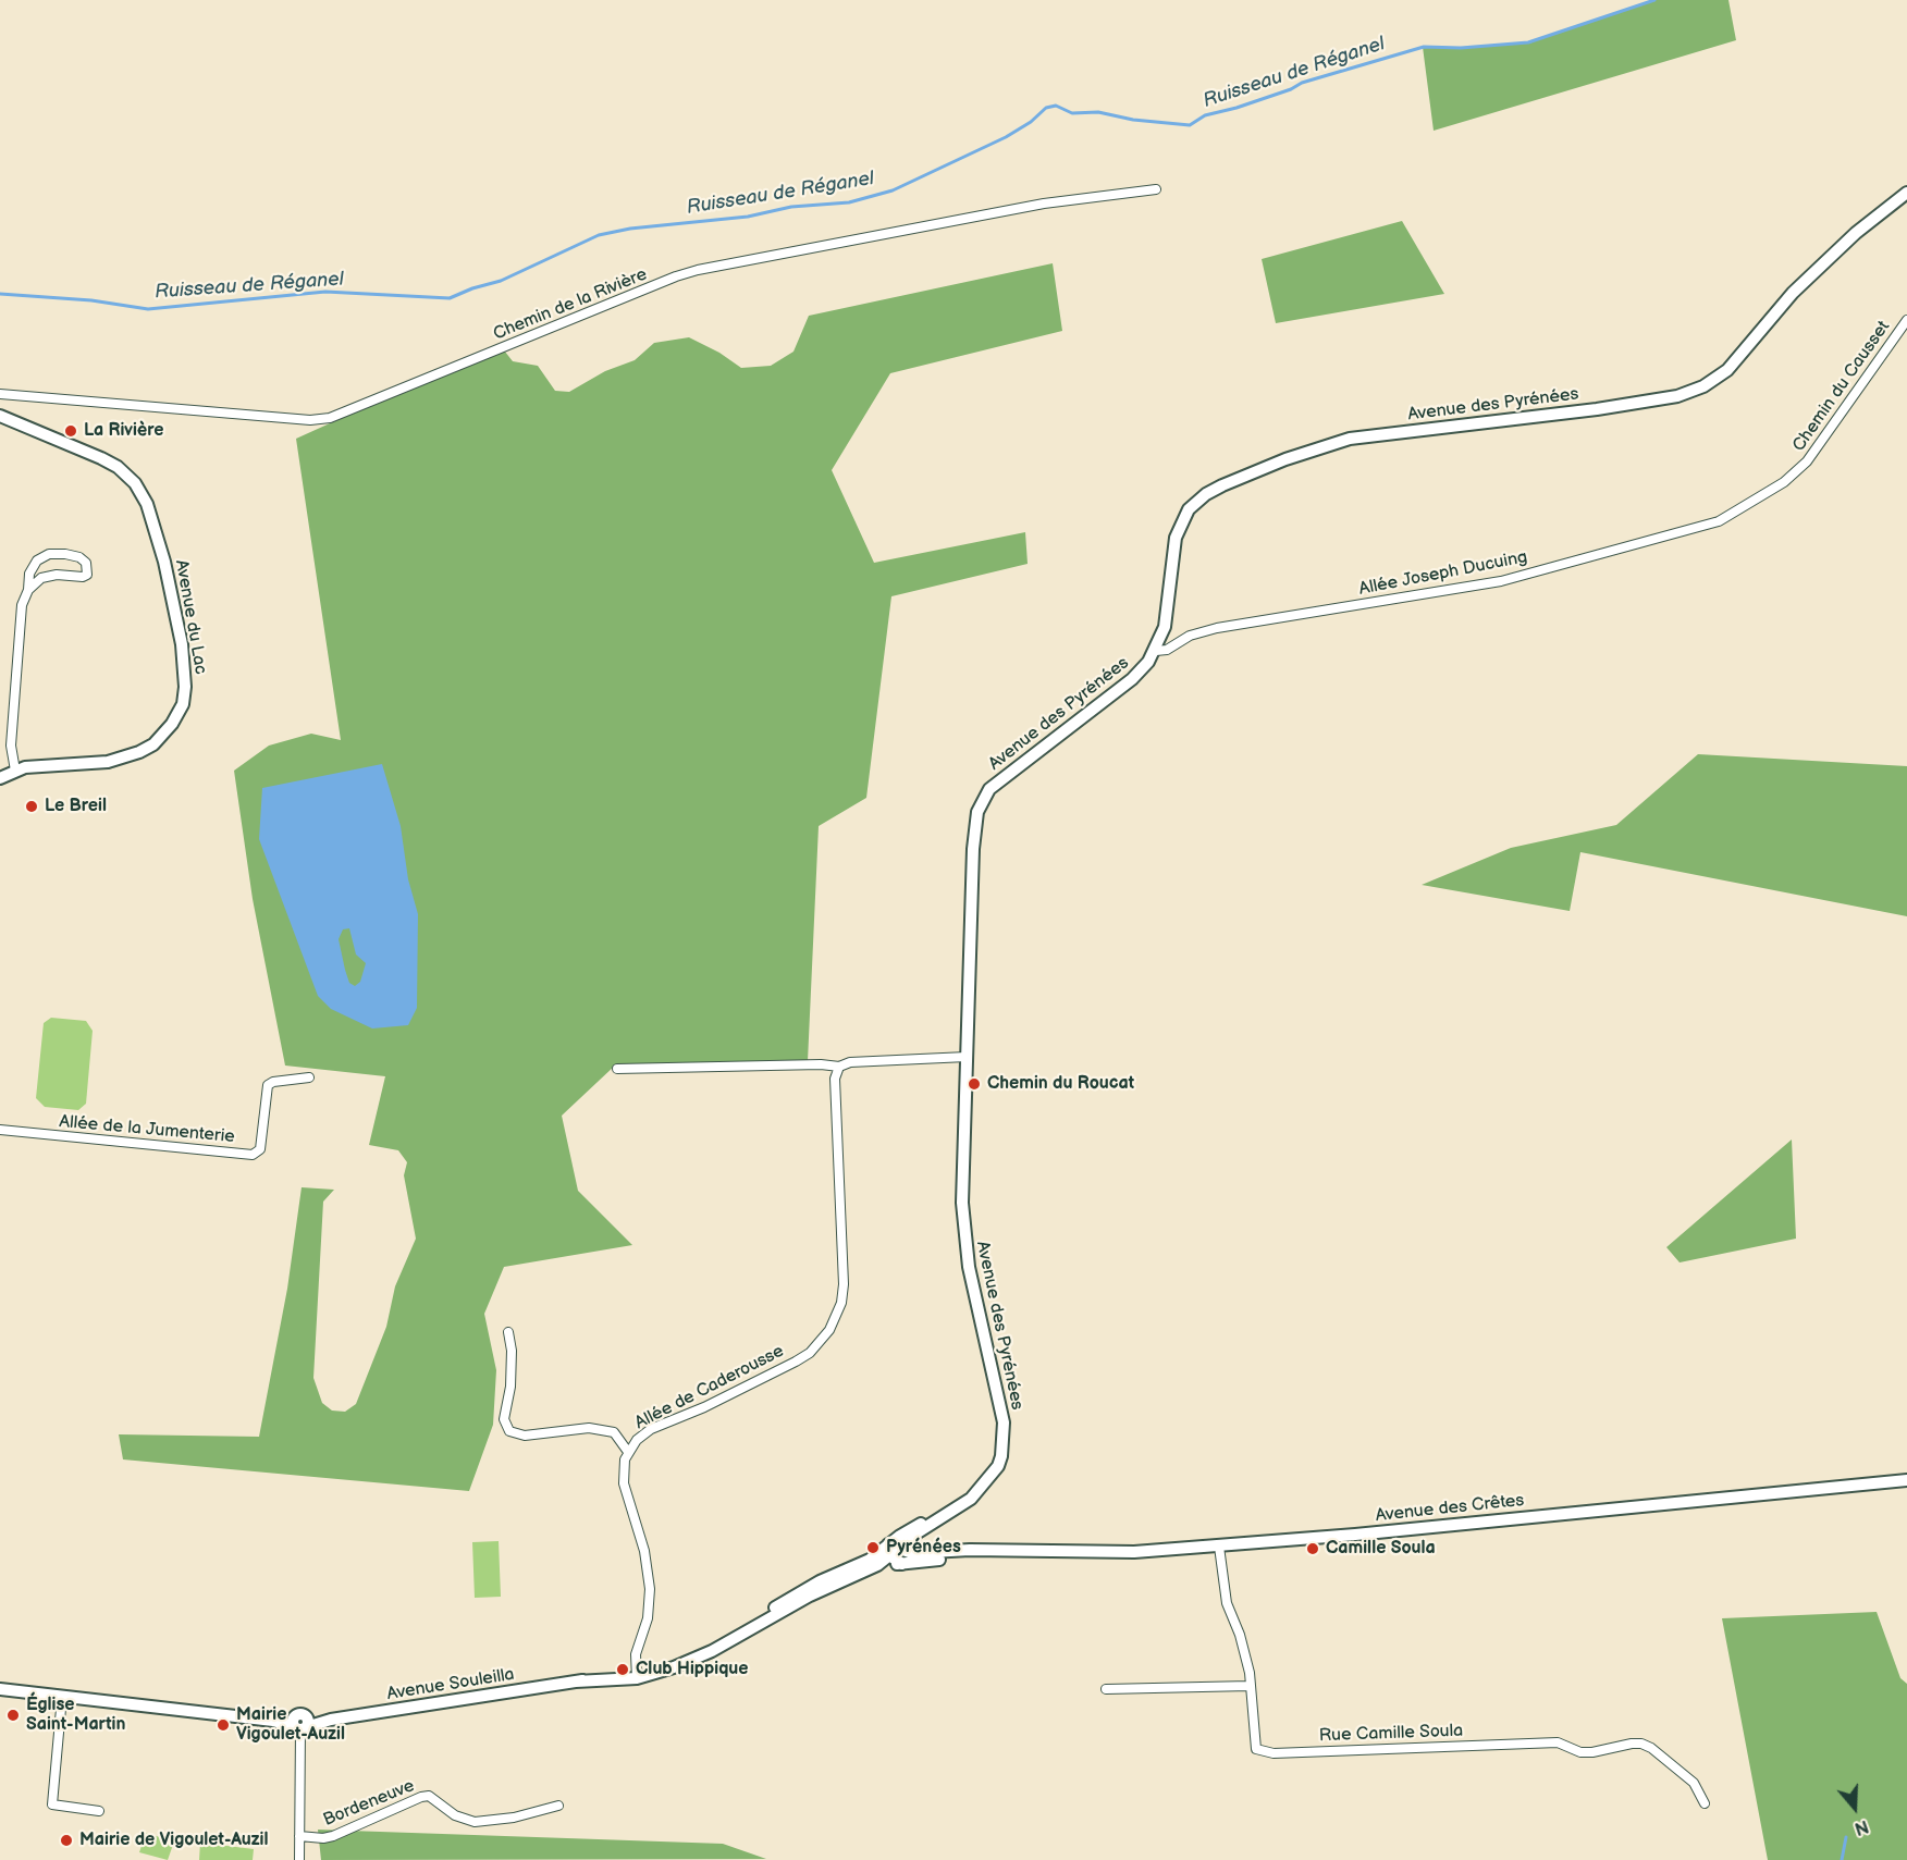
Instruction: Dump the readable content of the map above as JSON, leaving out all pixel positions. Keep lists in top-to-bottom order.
{
  "streets": {
    "street": [
      "Chemin de la Rivière",
      "Chemin du Causset",
      "Avenue des Pyrénées",
      "Allée Joseph Ducuing",
      "Avenue du Lac",
      "Allée de la Jumenterie",
      "Allée de Caderousse",
      "Avenue des Crêtes",
      "Avenue Souleilla",
      "Rue Camille Soula",
      "Bordeneuve"
    ]
  },
  "crossings": [
    ["Chemin du Causset", "Allée Joseph Ducuing"],
    ["Avenue des Pyrénées", "Allée Joseph Ducuing"],
    ["Avenue des Pyrénées", "Allée de Caderousse"],
    ["Avenue des Pyrénées", "Avenue des Crêtes"],
    ["Avenue des Pyrénées", "Avenue Souleilla"],
    ["Allée de Caderousse", "Avenue Souleilla"],
    ["Avenue des Crêtes", "Rue Camille Soula"]
  ],
  "water": ["Ruisseau de Réganel"],
  "places": [
    "La Rivière",
    "Le Breil",
    "Chemin du Roucat",
    "Pyrénées",
    "Camille Soula",
    "Club Hippique",
    "Église Saint-Martin",
    "Mairie Vigoulet-Auzil",
    "Mairie de Vigoulet-Auzil"
  ],
  "north": "bottom"
}
